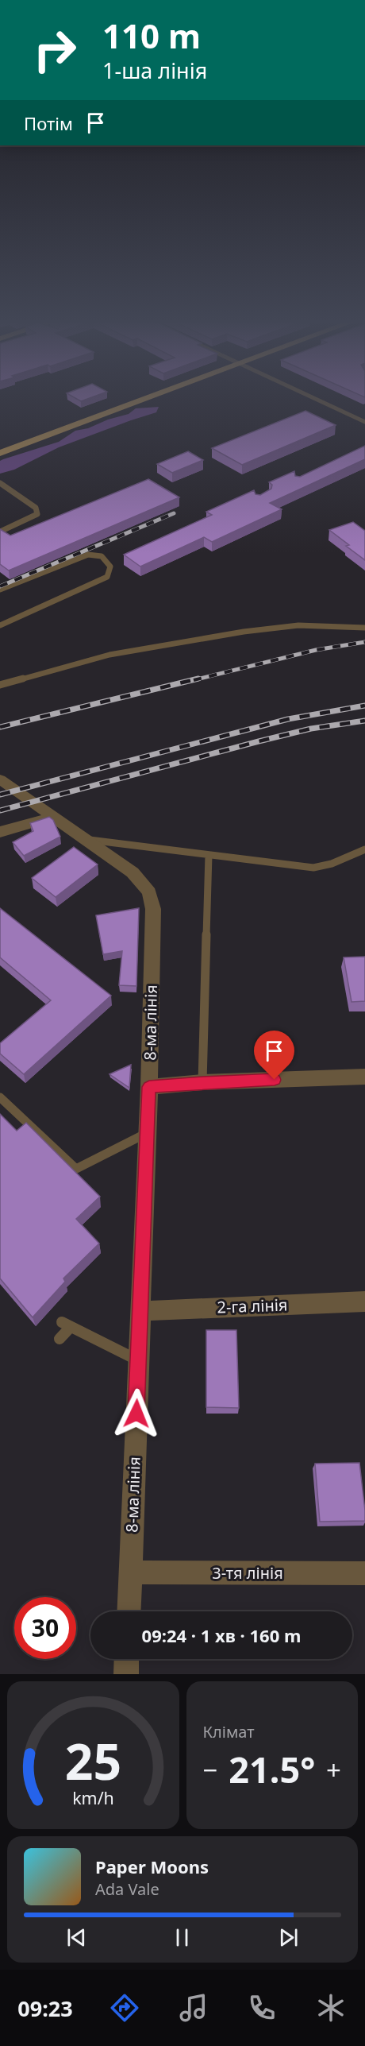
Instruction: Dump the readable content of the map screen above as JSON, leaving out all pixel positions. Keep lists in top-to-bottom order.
{
  "streets": {
    "street": ["8-ма лінія", "2-га лінія", "3-тя лінія"]
  },
  "crossings": [
    ["8-ма лінія", "2-га лінія"],
    ["8-ма лінія", "3-тя лінія"]
  ],
  "page": {
    "turn": ["110 m", "1-ша лінія"],
    "then": "Потім",
    "limit": "30",
    "trip": "09:24 · 1 хв · 160 m",
    "tile": "Клімат",
    "heat": ["−", "21.5°", "+"],
    "song": ["Paper Moons", "Ada Vale"],
    "tabs": "09:23",
    "gauge": ["25", "km/h"]
  }
}
